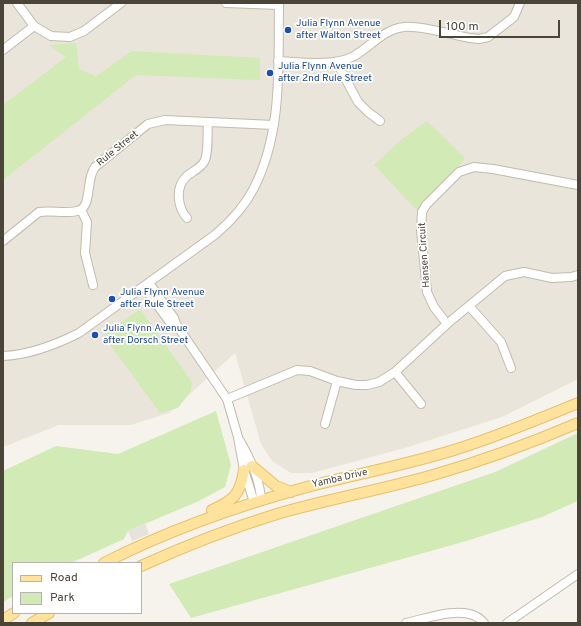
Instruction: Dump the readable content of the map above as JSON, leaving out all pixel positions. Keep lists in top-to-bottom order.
{
  "streets": {
    "main road": ["Yamba Drive"],
    "street": ["Rule Street", "Hansen Circuit"]
  },
  "places": [
    "Julia Flynn Avenue after Walton Street",
    "Julia Flynn Avenue after 2nd Rule Street",
    "Julia Flynn Avenue after Rule Street",
    "Julia Flynn Avenue after Dorsch Street"
  ],
  "legend": ["Road", "Park"],
  "scale_bar": "100 m"
}
